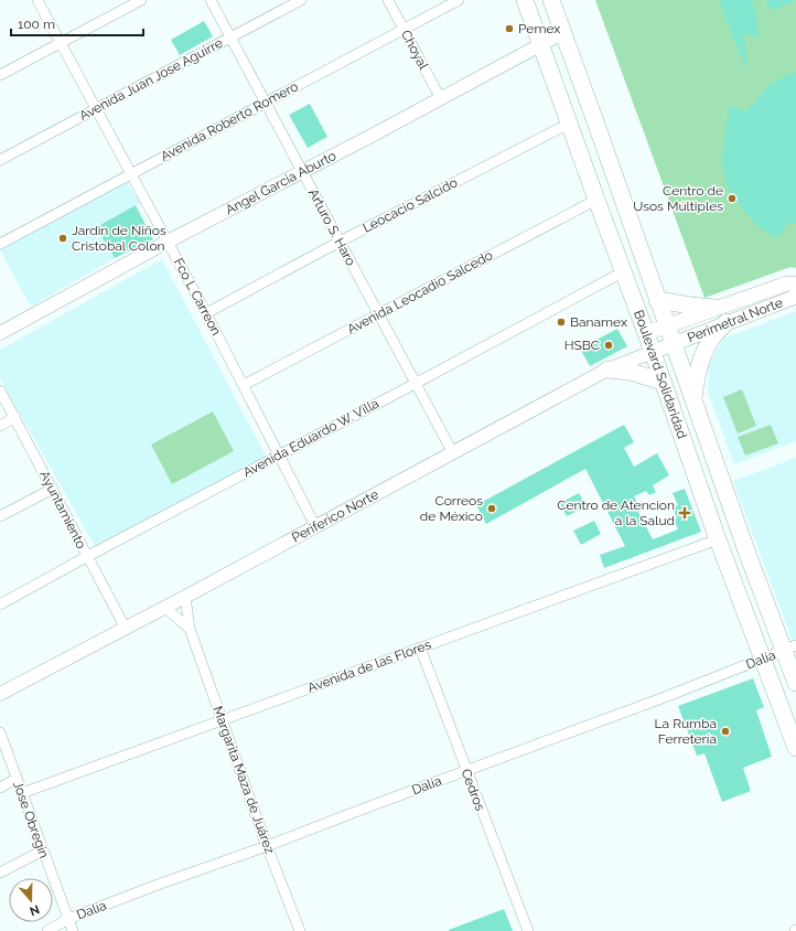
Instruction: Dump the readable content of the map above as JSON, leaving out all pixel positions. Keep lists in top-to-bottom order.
{
  "streets": {
    "main road": ["Perimetral Norte", "Boulevard Solidaridad", "Periferico Norte"],
    "street": [
      "Choyal",
      "Avenida Juan Jose Aguirre",
      "Avenida Roberto Romero",
      "Angel Garcia Aburto",
      "Leocacio Salcido",
      "Arturo S. Haro",
      "Avenida Leocadio Salcedo",
      "Fco L Carreon",
      "Avenida Eduardo W. Villa",
      "Ayuntamiento",
      "Dalia",
      "Avenida de las Flores",
      "Margarita Maza de Juárez",
      "Cedros",
      "Jose Obregin"
    ]
  },
  "crossings": [
    ["Choyal", "Avenida Roberto Romero"],
    ["Choyal", "Angel Garcia Aburto"],
    ["Avenida Juan Jose Aguirre", "Arturo S. Haro"],
    ["Avenida Juan Jose Aguirre", "Fco L Carreon"],
    ["Avenida Roberto Romero", "Arturo S. Haro"],
    ["Avenida Roberto Romero", "Fco L Carreon"],
    ["Angel Garcia Aburto", "Arturo S. Haro"],
    ["Angel Garcia Aburto", "Fco L Carreon"],
    ["Angel Garcia Aburto", "Boulevard Solidaridad"],
    ["Leocacio Salcido", "Arturo S. Haro"],
    ["Leocacio Salcido", "Fco L Carreon"],
    ["Leocacio Salcido", "Boulevard Solidaridad"],
    ["Arturo S. Haro", "Avenida Leocadio Salcedo"],
    ["Arturo S. Haro", "Avenida Eduardo W. Villa"],
    ["Arturo S. Haro", "Periferico Norte"],
    ["Avenida Leocadio Salcedo", "Fco L Carreon"],
    ["Avenida Leocadio Salcedo", "Boulevard Solidaridad"],
    ["Fco L Carreon", "Avenida Eduardo W. Villa"],
    ["Fco L Carreon", "Periferico Norte"],
    ["Perimetral Norte", "Boulevard Solidaridad"],
    ["Perimetral Norte", "Periferico Norte"],
    ["Boulevard Solidaridad", "Avenida Eduardo W. Villa"],
    ["Boulevard Solidaridad", "Periferico Norte"],
    ["Boulevard Solidaridad", "Dalia"],
    ["Boulevard Solidaridad", "Avenida de las Flores"],
    ["Avenida Eduardo W. Villa", "Ayuntamiento"],
    ["Ayuntamiento", "Periferico Norte"],
    ["Periferico Norte", "Margarita Maza de Juárez"],
    ["Dalia", "Margarita Maza de Juárez"],
    ["Dalia", "Cedros"],
    ["Dalia", "Jose Obregin"],
    ["Avenida de las Flores", "Margarita Maza de Juárez"],
    ["Avenida de las Flores", "Cedros"],
    ["Avenida de las Flores", "Jose Obregin"]
  ],
  "places": {
    "other": [
      "Pemex",
      "Centro de Usos Múltiples",
      "Jardin de Niños Cristobal Colon",
      "Banamex",
      "HSBC",
      "Correos de México",
      "La Rumba Ferretería"
    ],
    "health": ["Centro de Atencion a la Salud"]
  },
  "scale_bar": "100 m",
  "north": "bottom"
}
